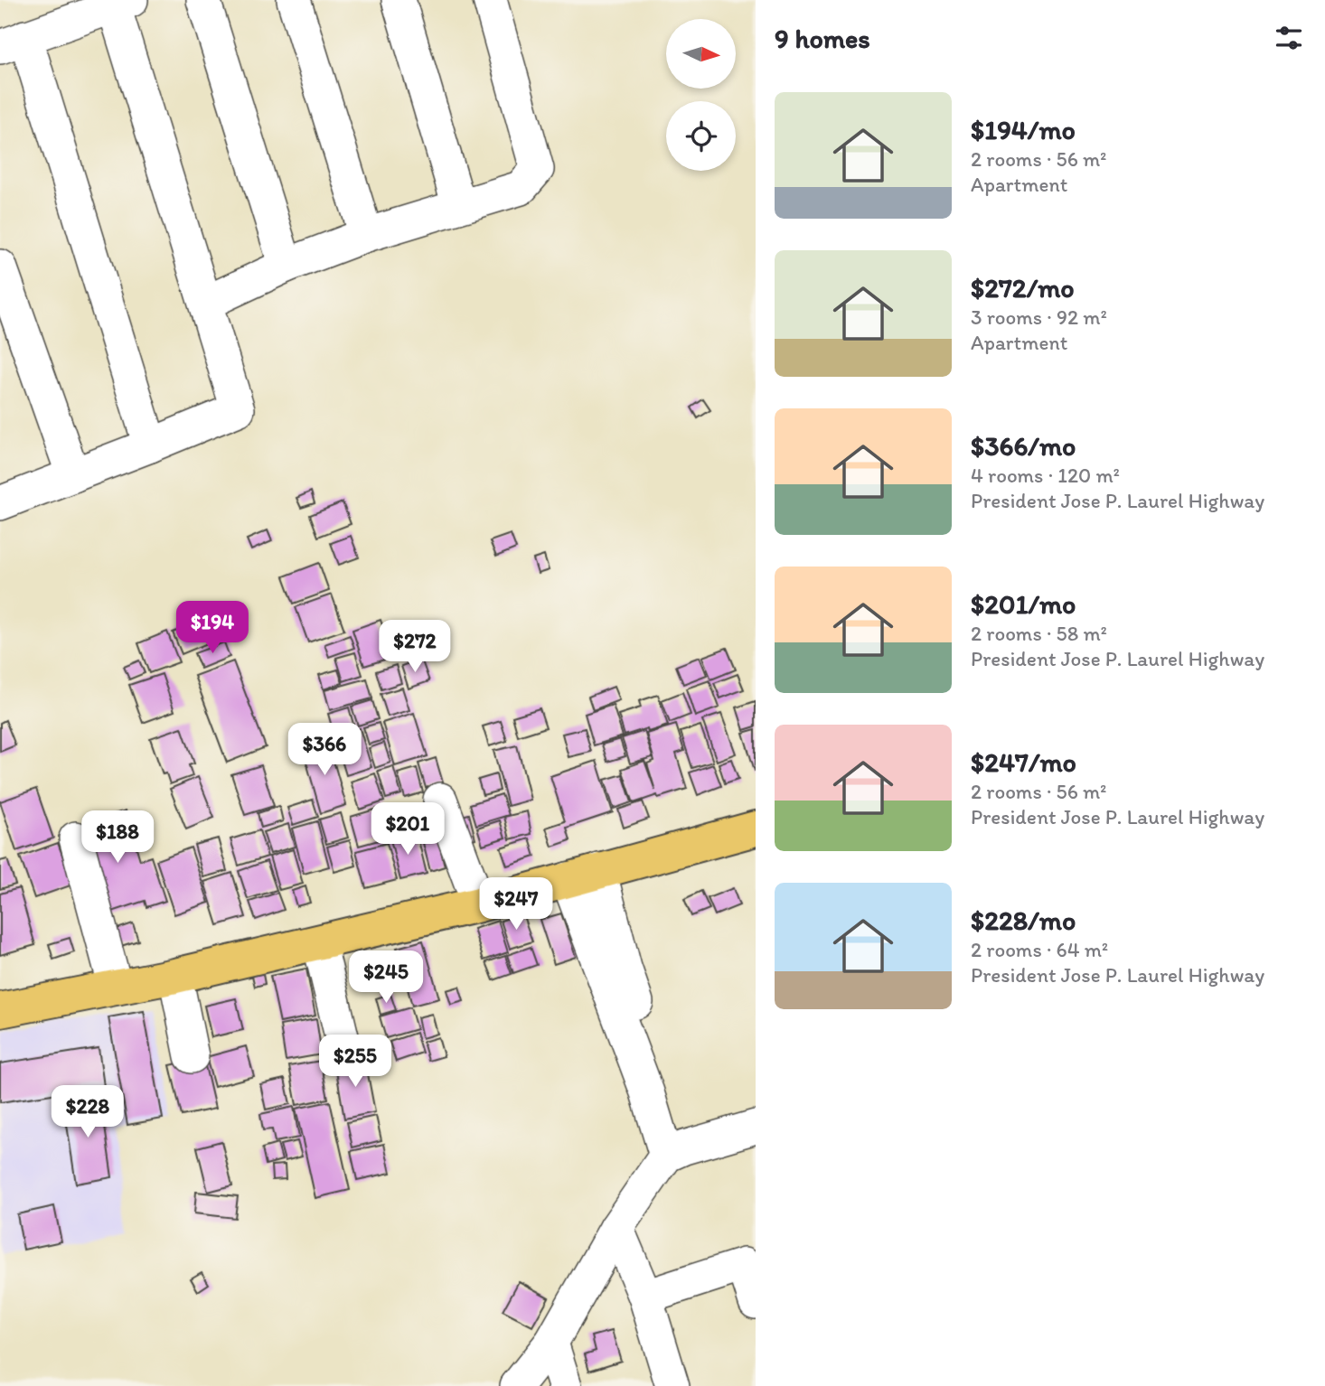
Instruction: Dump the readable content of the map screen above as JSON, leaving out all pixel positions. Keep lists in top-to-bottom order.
{
  "north": "right",
  "page": {
    "heading": "9 homes",
    "list": [
      {
        "name": "$194/mo",
        "note": "2 rooms · 56 m² · Apartment"
      },
      {
        "name": "$272/mo",
        "note": "3 rooms · 92 m² · Apartment"
      },
      {
        "name": "$366/mo",
        "note": "4 rooms · 120 m² · President Jose P. Laurel Highway"
      },
      {
        "name": "$201/mo",
        "note": "2 rooms · 58 m² · President Jose P. Laurel Highway"
      },
      {
        "name": "$247/mo",
        "note": "2 rooms · 56 m² · President Jose P. Laurel Highway"
      },
      {
        "name": "$228/mo",
        "note": "2 rooms · 64 m² · President Jose P. Laurel Highway"
      }
    ],
    "price": [
      "$194",
      "$272",
      "$366",
      "$201",
      "$188",
      "$247",
      "$245",
      "$255",
      "$228"
    ]
  }
}
